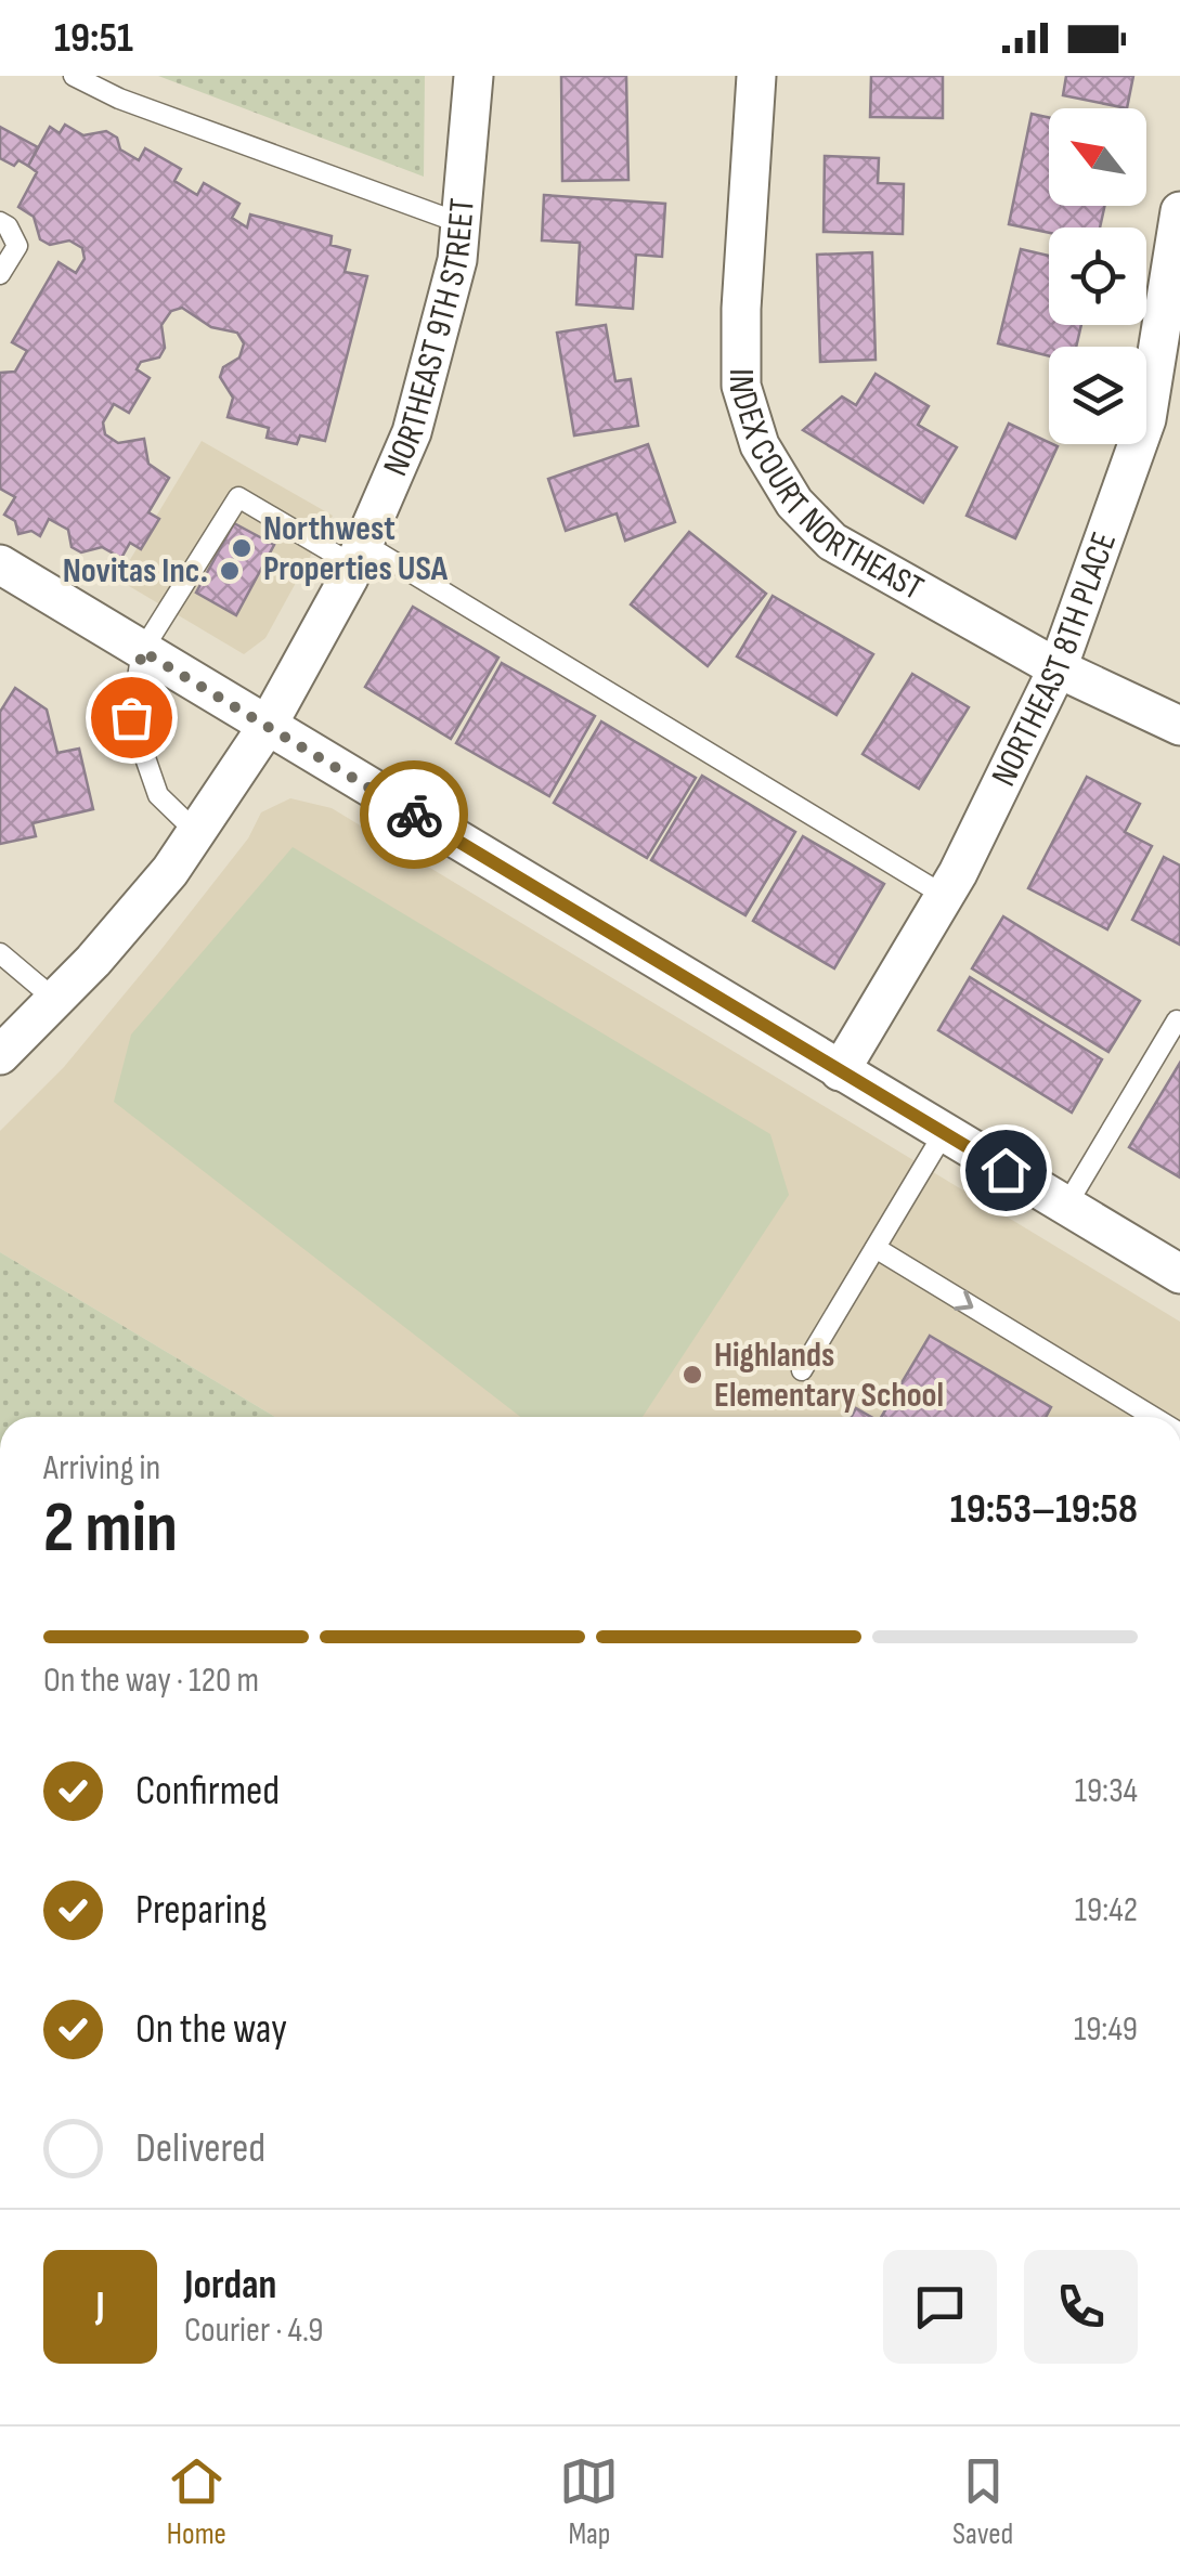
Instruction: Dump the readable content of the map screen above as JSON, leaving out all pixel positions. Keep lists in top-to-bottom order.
{
  "streets": {
    "street": ["NORTHEAST 9TH STREET", "INDEX COURT NORTHEAST", "NORTHEAST 8TH PLACE"]
  },
  "crossings": [
    ["INDEX COURT NORTHEAST", "NORTHEAST 8TH PLACE"]
  ],
  "places": ["Northwest Properties USA", "Novitas Inc.", "Highlands Elementary School"],
  "north": "top left",
  "page": {
    "status": "19:51",
    "heading": ["2 min", "Arriving in", "19:53–19:58"],
    "panel": ["Jordan", "Courier · 4.9"],
    "bar": "On the way · 120 m",
    "list": [
      ["Confirmed", "19:34"],
      ["Preparing", "19:42"],
      ["On the way", "19:49"],
      "Delivered"
    ],
    "round": "J",
    "tabs": ["Home", "Map", "Saved"]
  }
}
